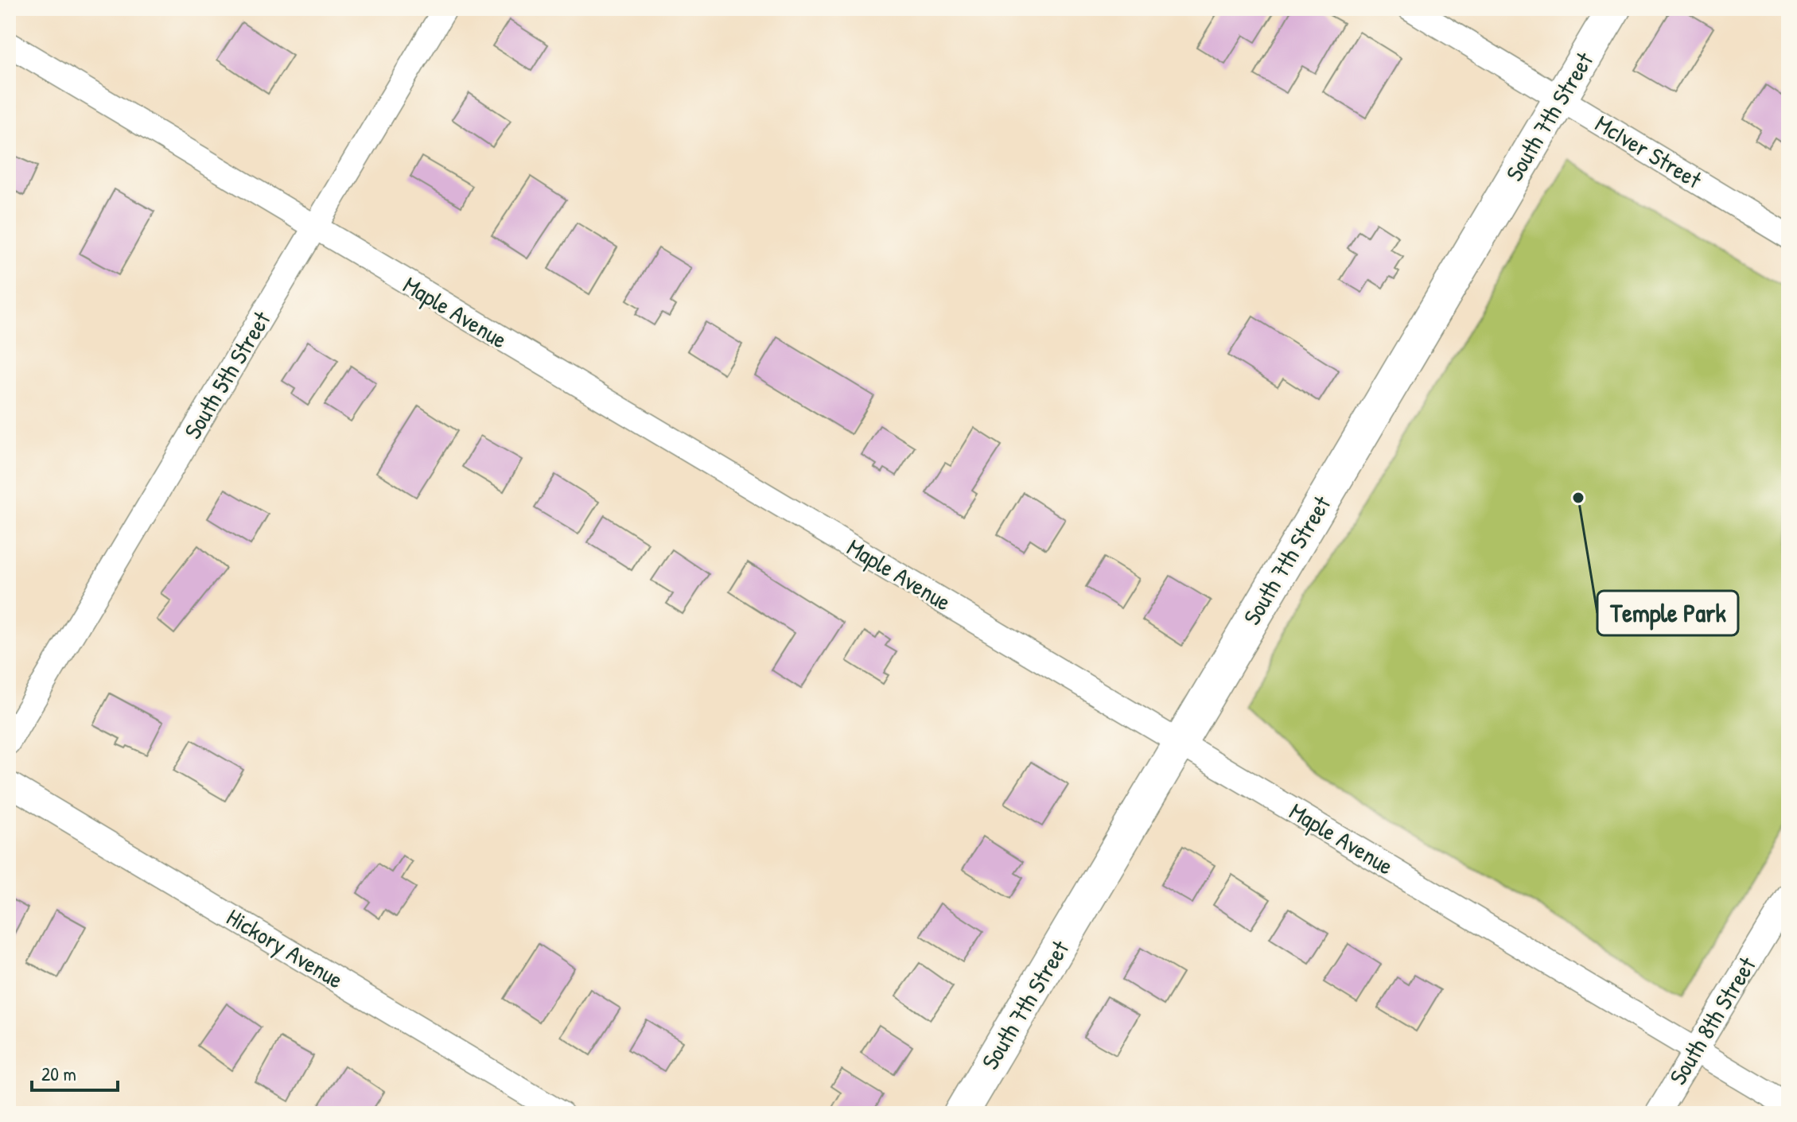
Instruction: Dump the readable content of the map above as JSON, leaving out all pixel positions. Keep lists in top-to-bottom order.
{
  "streets": {
    "street": [
      "South 7th Street",
      "McIver Street",
      "Maple Avenue",
      "South 5th Street",
      "Hickory Avenue",
      "South 8th Street"
    ]
  },
  "crossings": [
    ["South 7th Street", "McIver Street"],
    ["South 7th Street", "Maple Avenue"],
    ["Maple Avenue", "South 5th Street"],
    ["Maple Avenue", "South 8th Street"]
  ],
  "places": ["Temple Park"],
  "scale_bar": "20 m"
}
